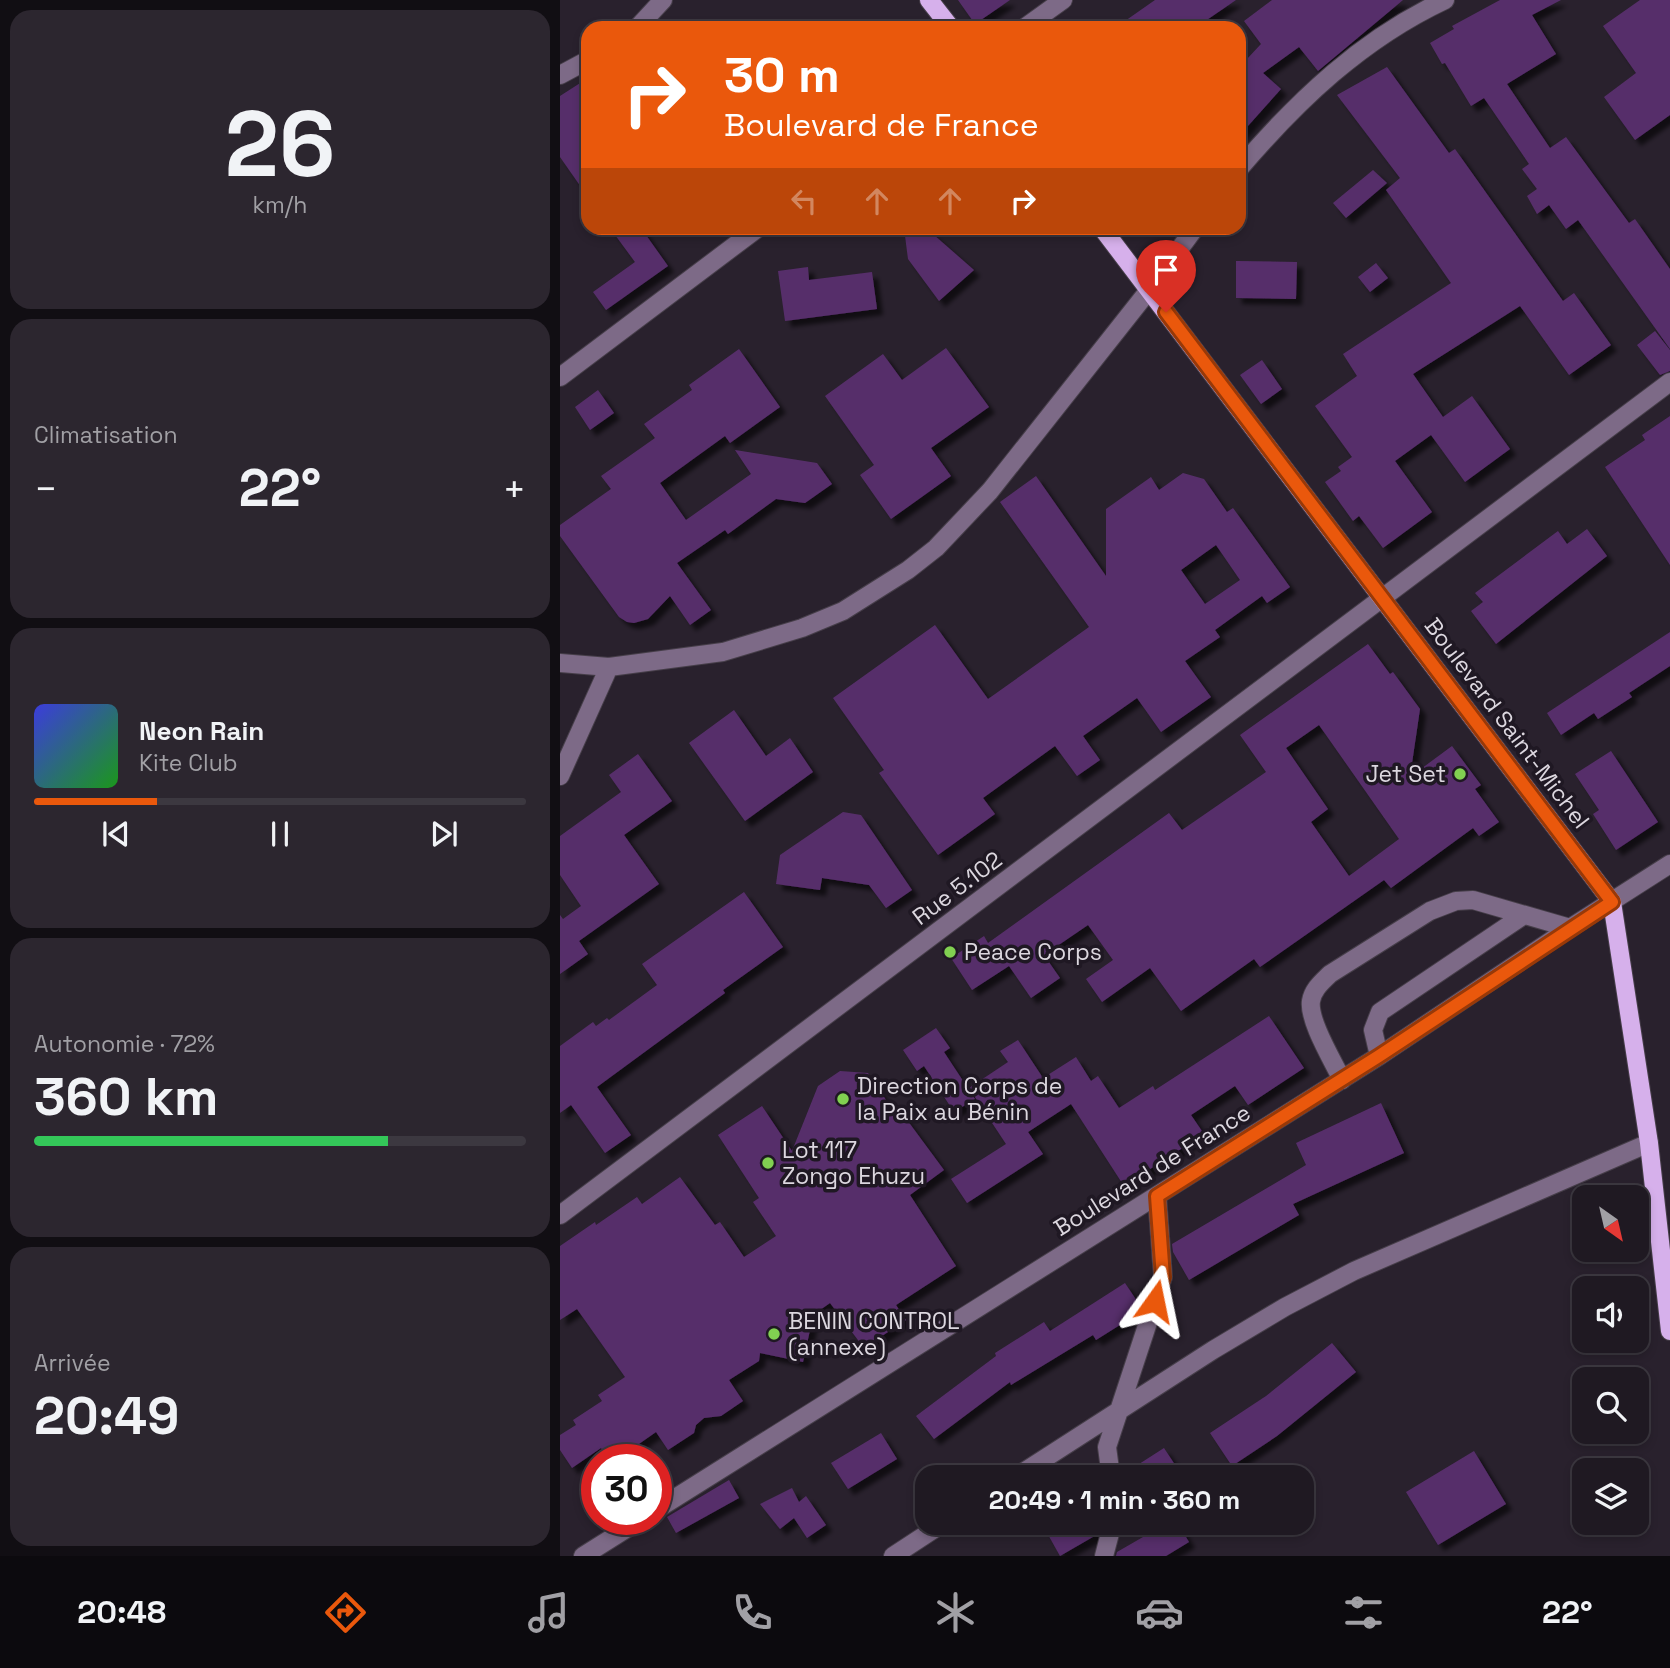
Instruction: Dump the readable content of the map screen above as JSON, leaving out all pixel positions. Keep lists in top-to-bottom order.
{
  "streets": {
    "main road": ["Boulevard Saint-Michel"],
    "street": ["Rue 5.102", "Boulevard de France"]
  },
  "crossings": [
    ["Boulevard Saint-Michel", "Rue 5.102"],
    ["Boulevard Saint-Michel", "Boulevard de France"]
  ],
  "places": [
    "Jet Set",
    "Peace Corps",
    "Direction Corps de la Paix au Bénin",
    "Lot 117 Zongo Ehuzu",
    "BENIN CONTROL (annexe)"
  ],
  "north": "bottom right",
  "page": {
    "tile": [
      ["26", "km/h"],
      "Climatisation",
      ["Autonomie · 72%", "360 km"],
      ["Arrivée", "20:49"]
    ],
    "turn": ["30 m", "Boulevard de France"],
    "heat": ["−", "22°", "+"],
    "song": ["Neon Rain", "Kite Club"],
    "limit": "30",
    "trip": "20:49 · 1 min · 360 m",
    "tabs": ["20:48", "22°"]
  }
}
